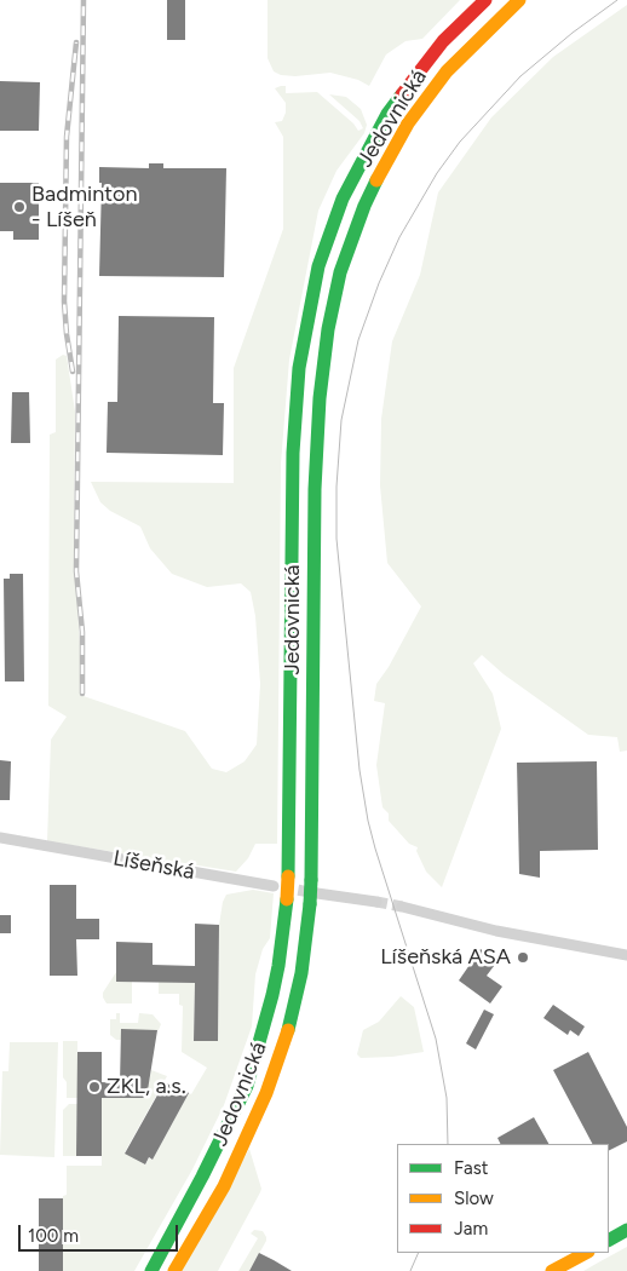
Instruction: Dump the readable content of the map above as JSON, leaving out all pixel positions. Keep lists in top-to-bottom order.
{
  "streets": {
    "main road": ["Jedovnická"],
    "street": ["Líšeňská"]
  },
  "places": ["Badminton - Líšeň", "Líšeňská ASA", "ZKL, a.s."],
  "legend": ["Fast", "Slow", "Jam"],
  "scale_bar": "100 m"
}
